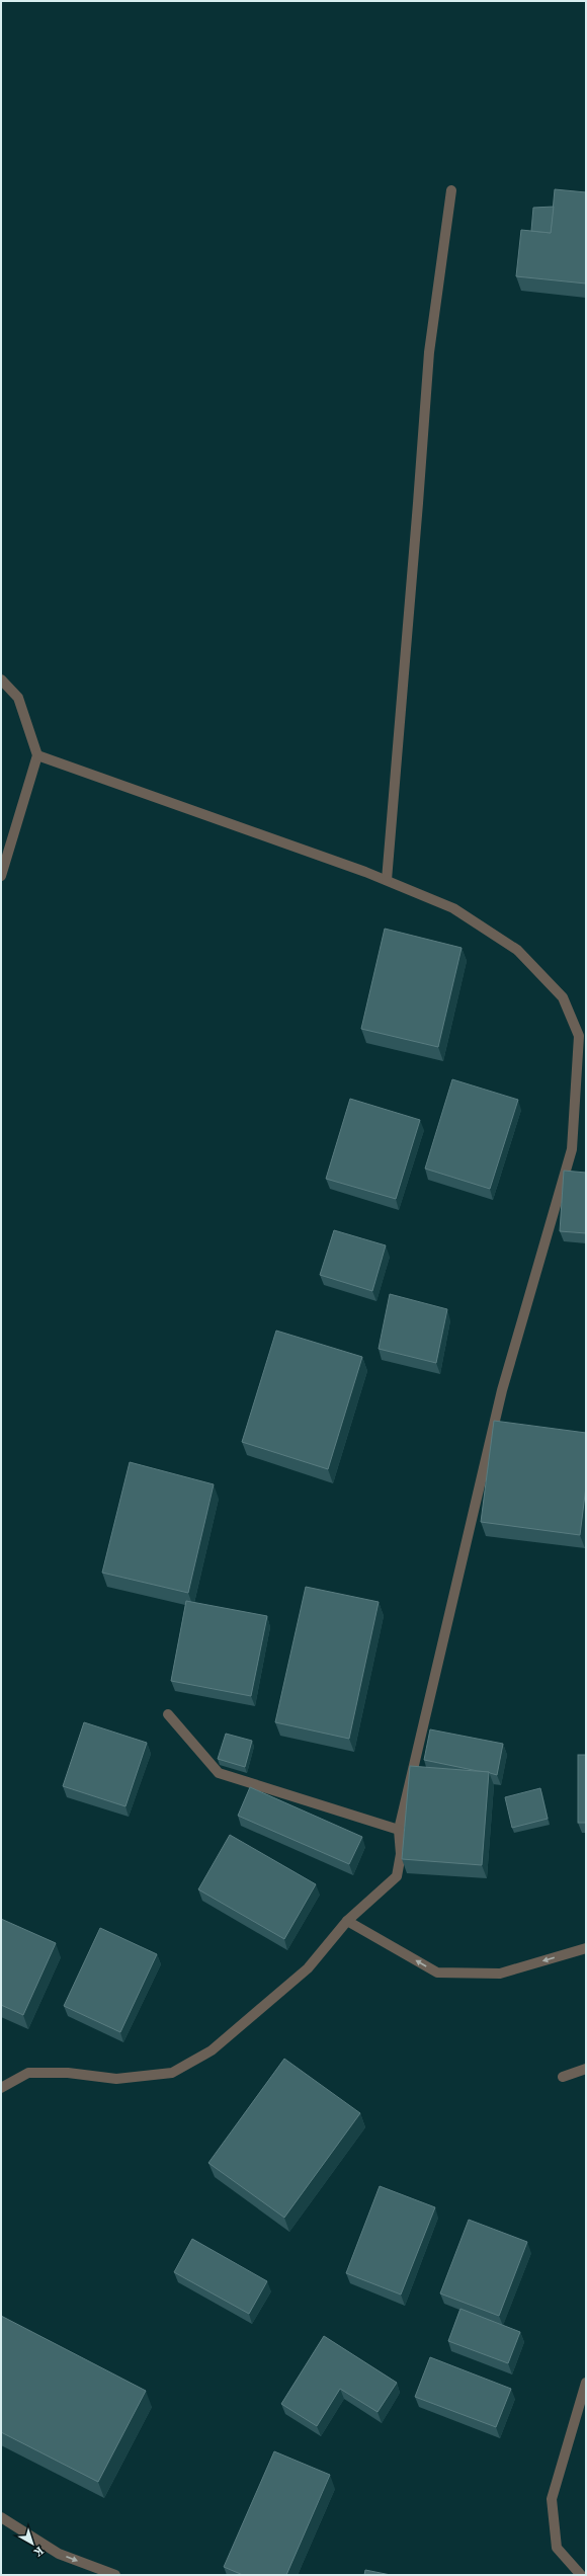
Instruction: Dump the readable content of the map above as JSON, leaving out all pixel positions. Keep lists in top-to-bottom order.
{
  "north": "bottom right"
}
